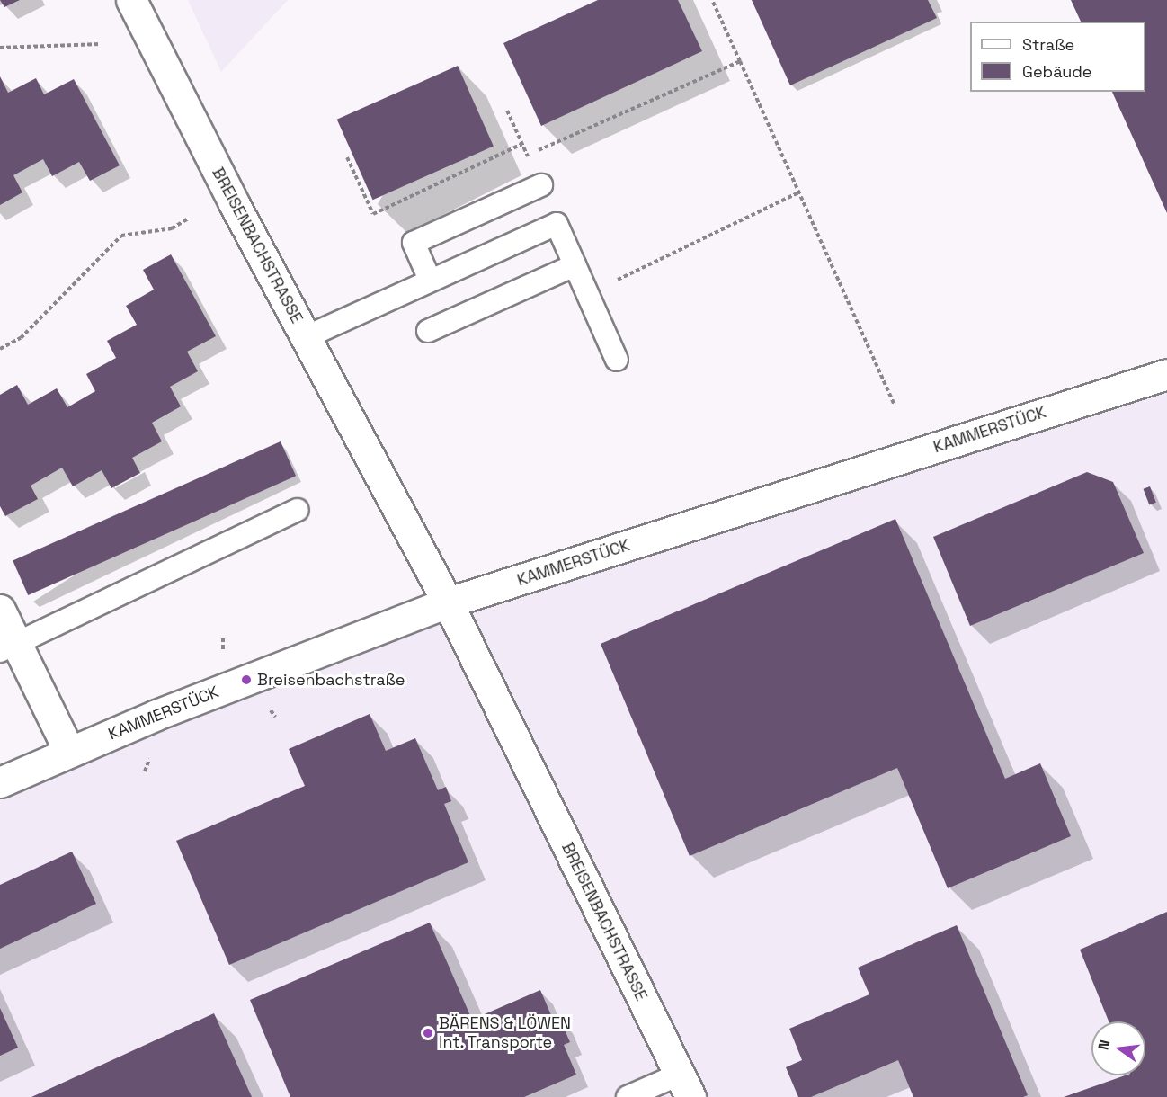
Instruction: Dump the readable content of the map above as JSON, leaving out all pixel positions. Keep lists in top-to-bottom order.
{
  "streets": {
    "street": ["BREISENBACHSTRASSE", "KAMMERSTÜCK"]
  },
  "crossings": [
    ["BREISENBACHSTRASSE", "KAMMERSTÜCK"]
  ],
  "places": ["Breisenbachstraße", "BÄRENS & LÖWEN Int. Transporte"],
  "legend": ["Straße", "Gebäude"],
  "north": "left"
}
